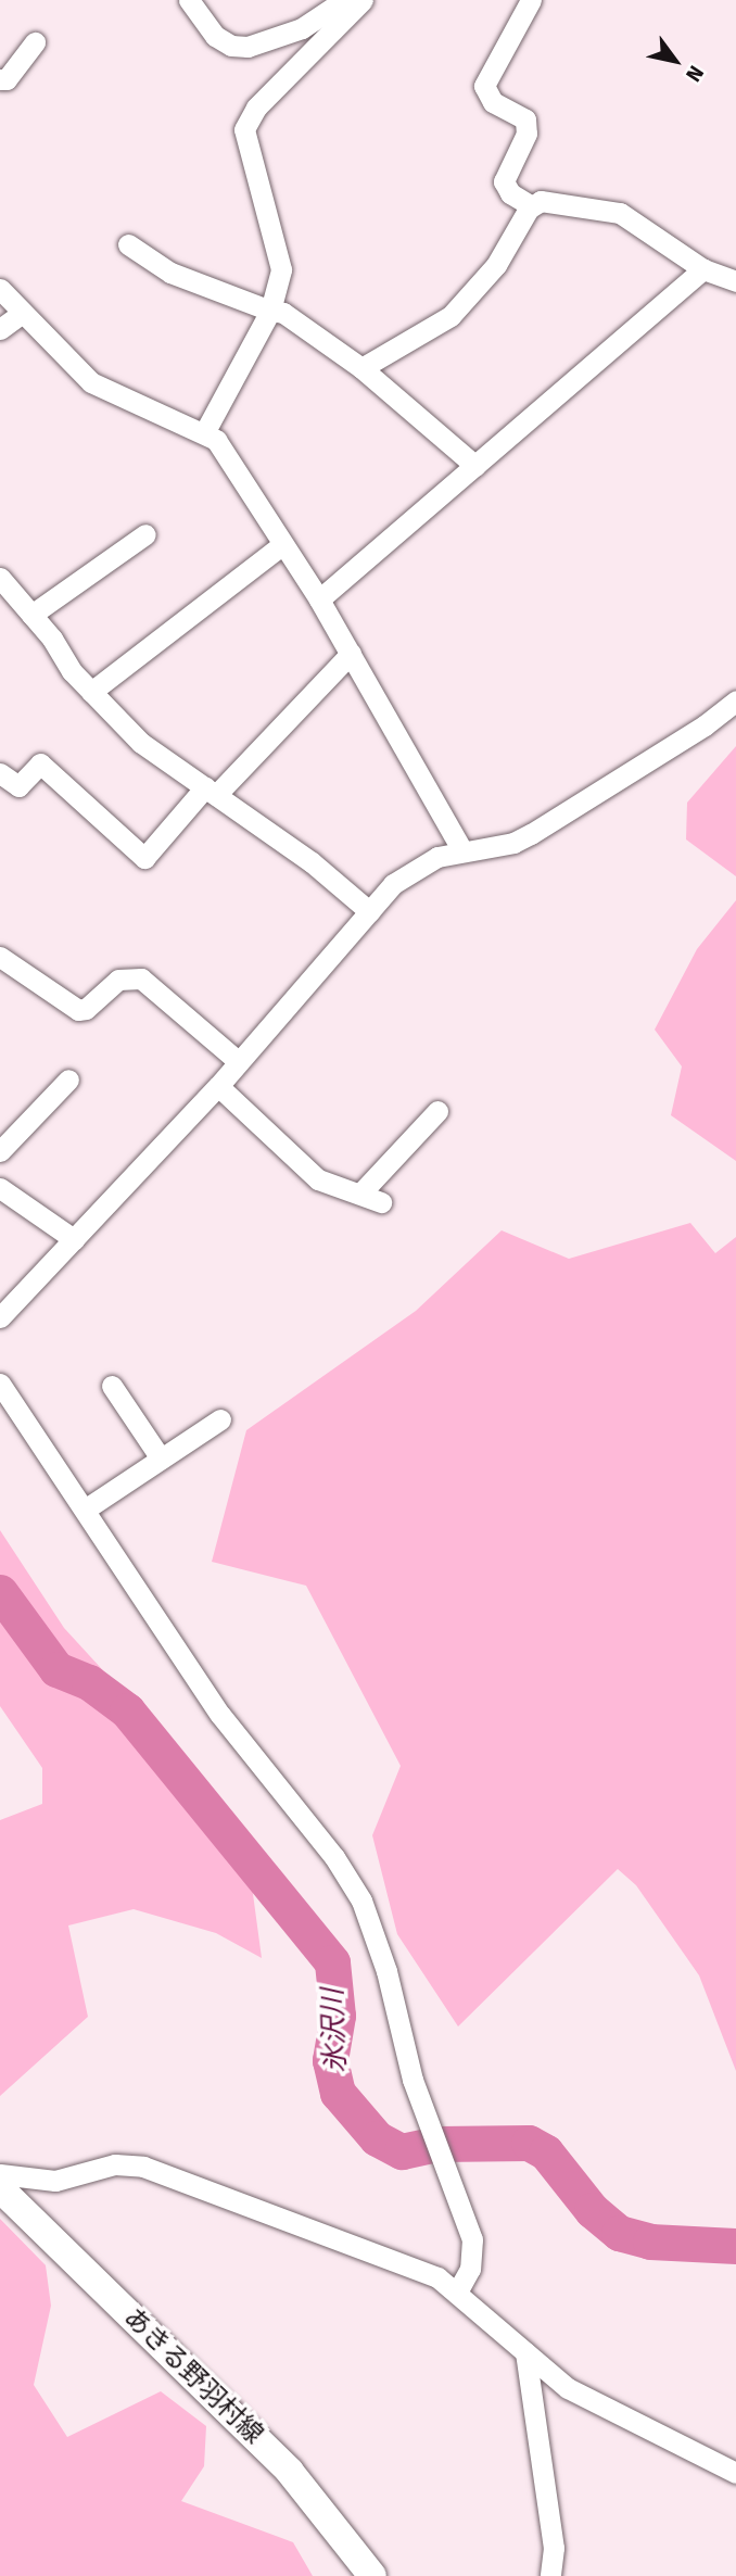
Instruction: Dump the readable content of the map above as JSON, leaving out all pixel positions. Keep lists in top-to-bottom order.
{
  "streets": {
    "main road": ["あきる野羽村線"]
  },
  "water": ["氷沢川"],
  "north": "bottom right"
}
